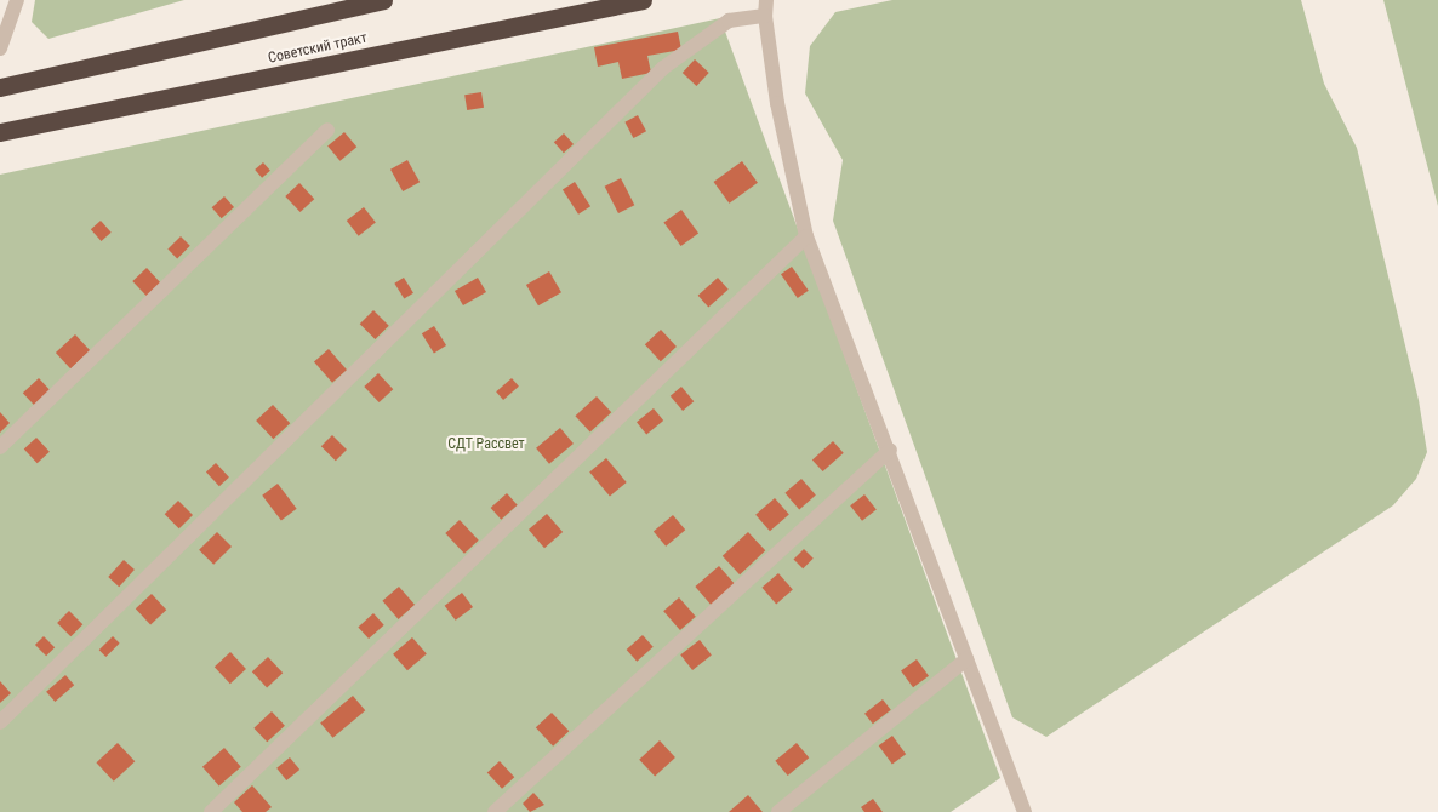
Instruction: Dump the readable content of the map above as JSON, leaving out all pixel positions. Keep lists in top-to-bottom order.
{
  "streets": {
    "highway": ["Советский тракт"]
  },
  "parks": ["СДТ Рассвет"]
}
